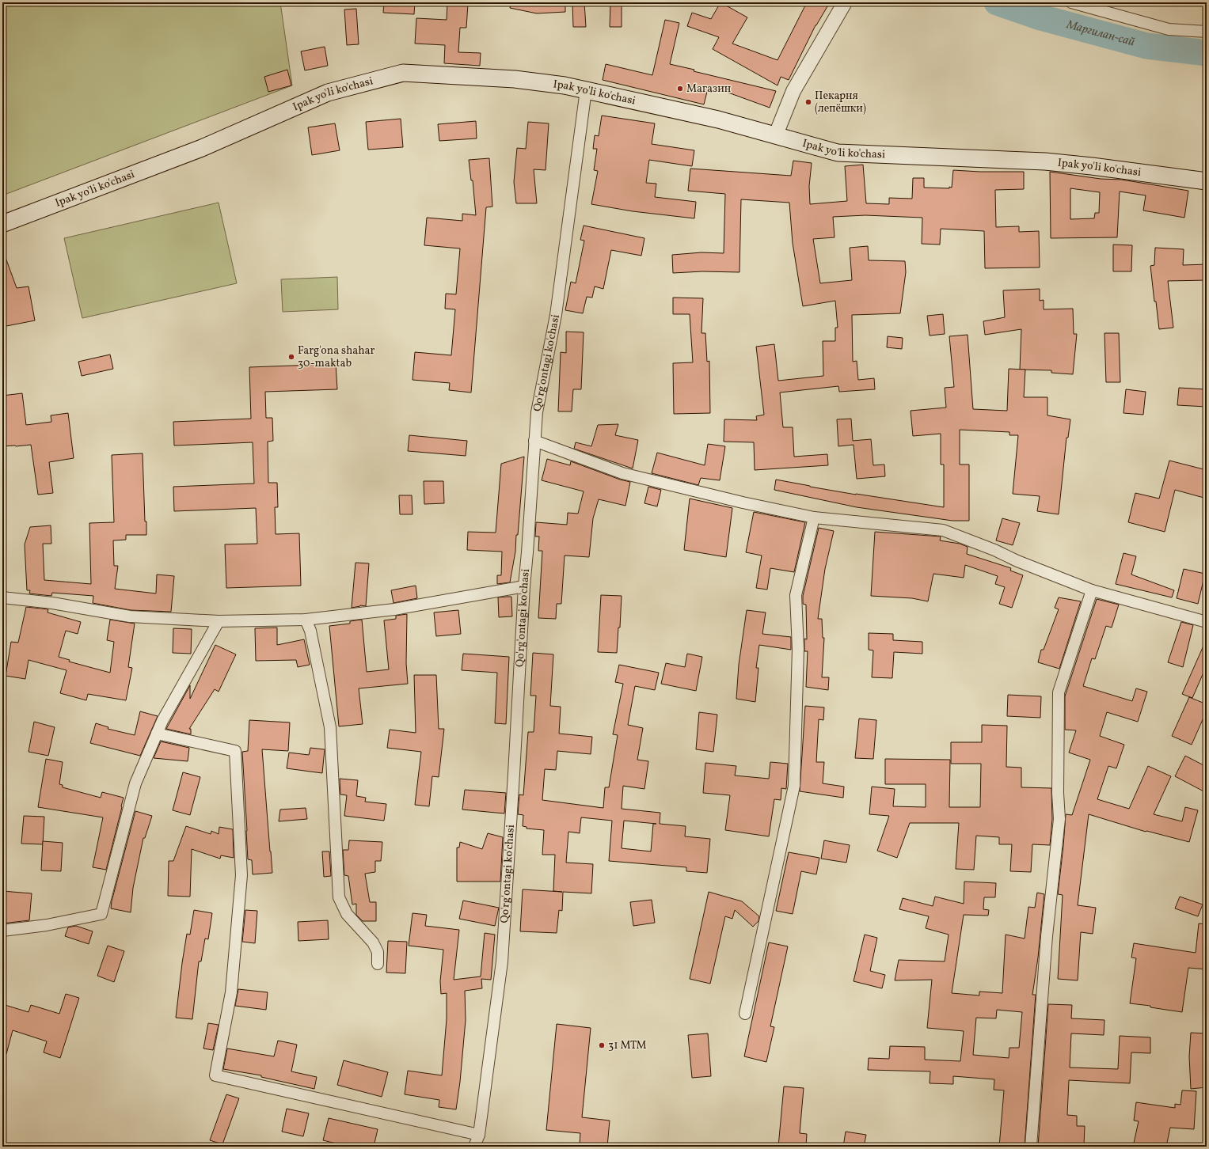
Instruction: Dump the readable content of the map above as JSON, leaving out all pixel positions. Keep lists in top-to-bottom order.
{
  "streets": {
    "main road": ["Ipak yo'li ko'chasi"],
    "street": ["Qo'rg'ontagi ko'chasi"]
  },
  "crossings": [
    ["Ipak yo'li ko'chasi", "Qo'rg'ontagi ko'chasi"]
  ],
  "water": ["Маргилан-сай"],
  "places": [
    "Магазин",
    "Пекарня (лепёшки)",
    "Farg'ona shahar 30-maktab",
    "31 MTM"
  ]
}
